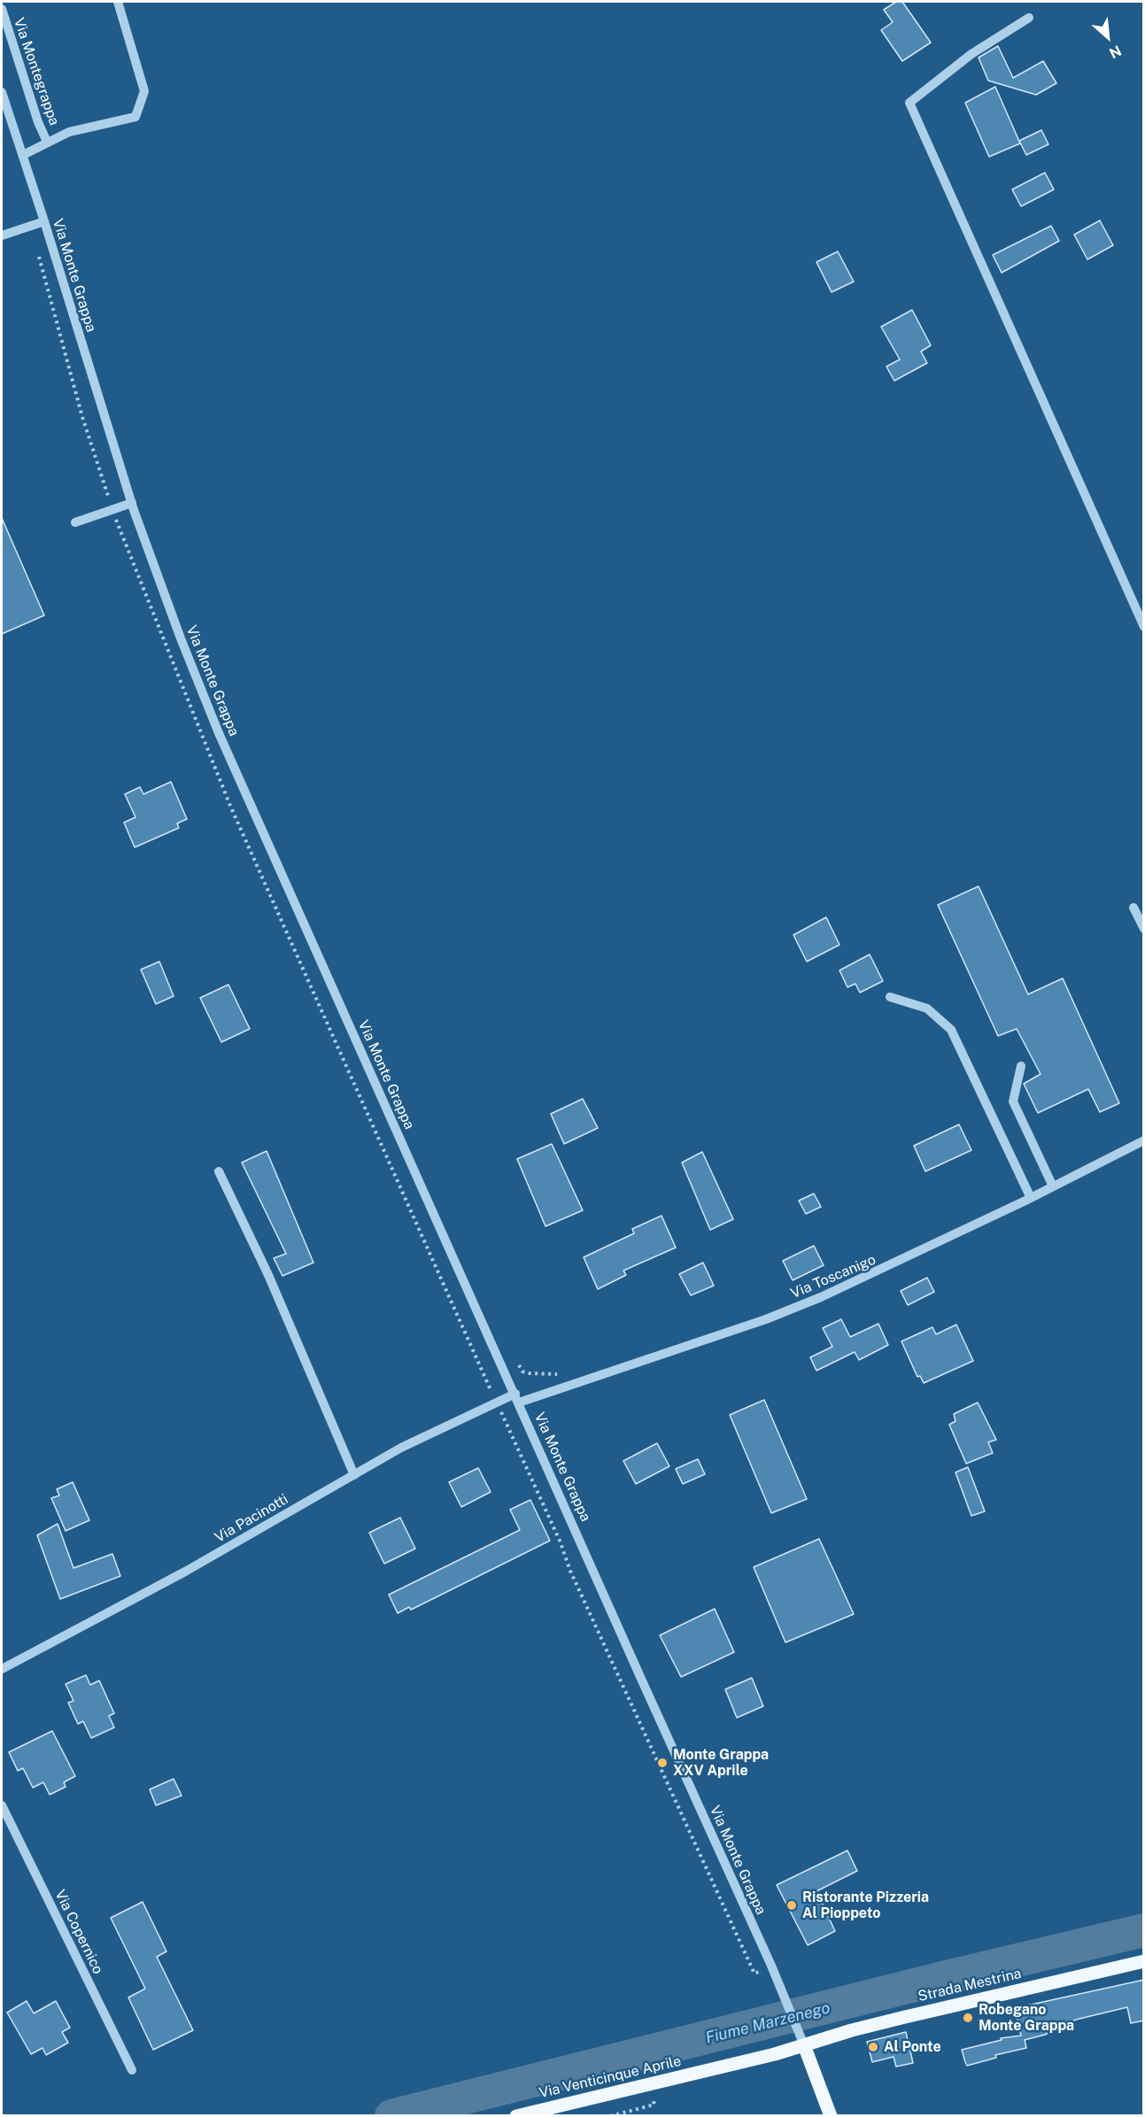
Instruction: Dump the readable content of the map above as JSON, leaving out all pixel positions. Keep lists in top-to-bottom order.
{
  "streets": {
    "main road": ["Strada Mestrina", "Via Venticinque Aprile"],
    "street": [
      "Via Montegrappa",
      "Via Monte Grappa",
      "Via Toscanigo",
      "Via Pacinotti",
      "Via Copernico"
    ]
  },
  "crossings": [
    ["Via Montegrappa", "Via Monte Grappa"],
    ["Via Monte Grappa", "Via Toscanigo"],
    ["Via Monte Grappa", "Via Pacinotti"],
    ["Via Monte Grappa", "Strada Mestrina"],
    ["Via Monte Grappa", "Via Venticinque Aprile"],
    ["Via Toscanigo", "Via Pacinotti"],
    ["Strada Mestrina", "Via Venticinque Aprile"]
  ],
  "water": ["Fiume Marzenego"],
  "places": [
    "Monte Grappa XXV Aprile",
    "Ristorante Pizzeria Al Pioppeto",
    "Robegano Monte Grappa",
    "Al Ponte"
  ],
  "north": "bottom right"
}
